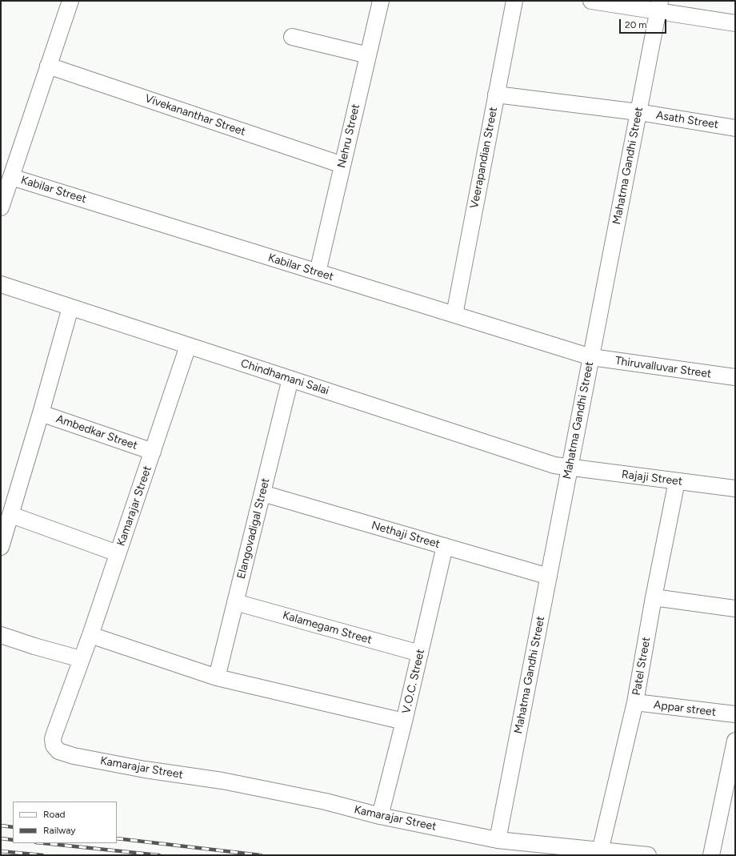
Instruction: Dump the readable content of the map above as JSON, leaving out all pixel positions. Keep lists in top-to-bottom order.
{
  "streets": {
    "street": [
      "Vivekananthar Street",
      "Asath Street",
      "Nehru Street",
      "Veerapandian Street",
      "Mahatma Gandhi Street",
      "Kabilar Street",
      "Thiruvalluvar Street",
      "Chindhamani Salai",
      "Ambedkar Street",
      "Rajaji Street",
      "Kamarajar Street",
      "Elangovadigal Street",
      "Nethaji Street",
      "Kalamegam Street",
      "Patel Street",
      "V.O.C. Street",
      "Appar street"
    ]
  },
  "crossings": [
    ["Vivekananthar Street", "Nehru Street"],
    ["Asath Street", "Veerapandian Street"],
    ["Asath Street", "Mahatma Gandhi Street"],
    ["Nehru Street", "Kabilar Street"],
    ["Veerapandian Street", "Kabilar Street"],
    ["Mahatma Gandhi Street", "Kabilar Street"],
    ["Mahatma Gandhi Street", "Thiruvalluvar Street"],
    ["Mahatma Gandhi Street", "Chindhamani Salai"],
    ["Mahatma Gandhi Street", "Rajaji Street"],
    ["Mahatma Gandhi Street", "Kamarajar Street"],
    ["Mahatma Gandhi Street", "Nethaji Street"],
    ["Kabilar Street", "Thiruvalluvar Street"],
    ["Chindhamani Salai", "Rajaji Street"],
    ["Chindhamani Salai", "Kamarajar Street"],
    ["Chindhamani Salai", "Elangovadigal Street"],
    ["Ambedkar Street", "Kamarajar Street"],
    ["Rajaji Street", "Patel Street"],
    ["Kamarajar Street", "Patel Street"],
    ["Kamarajar Street", "V.O.C. Street"],
    ["Elangovadigal Street", "Nethaji Street"],
    ["Elangovadigal Street", "Kalamegam Street"],
    ["Nethaji Street", "V.O.C. Street"],
    ["Kalamegam Street", "V.O.C. Street"],
    ["Patel Street", "Appar street"]
  ],
  "legend": ["Road", "Railway"],
  "scale_bar": "20 m"
}
